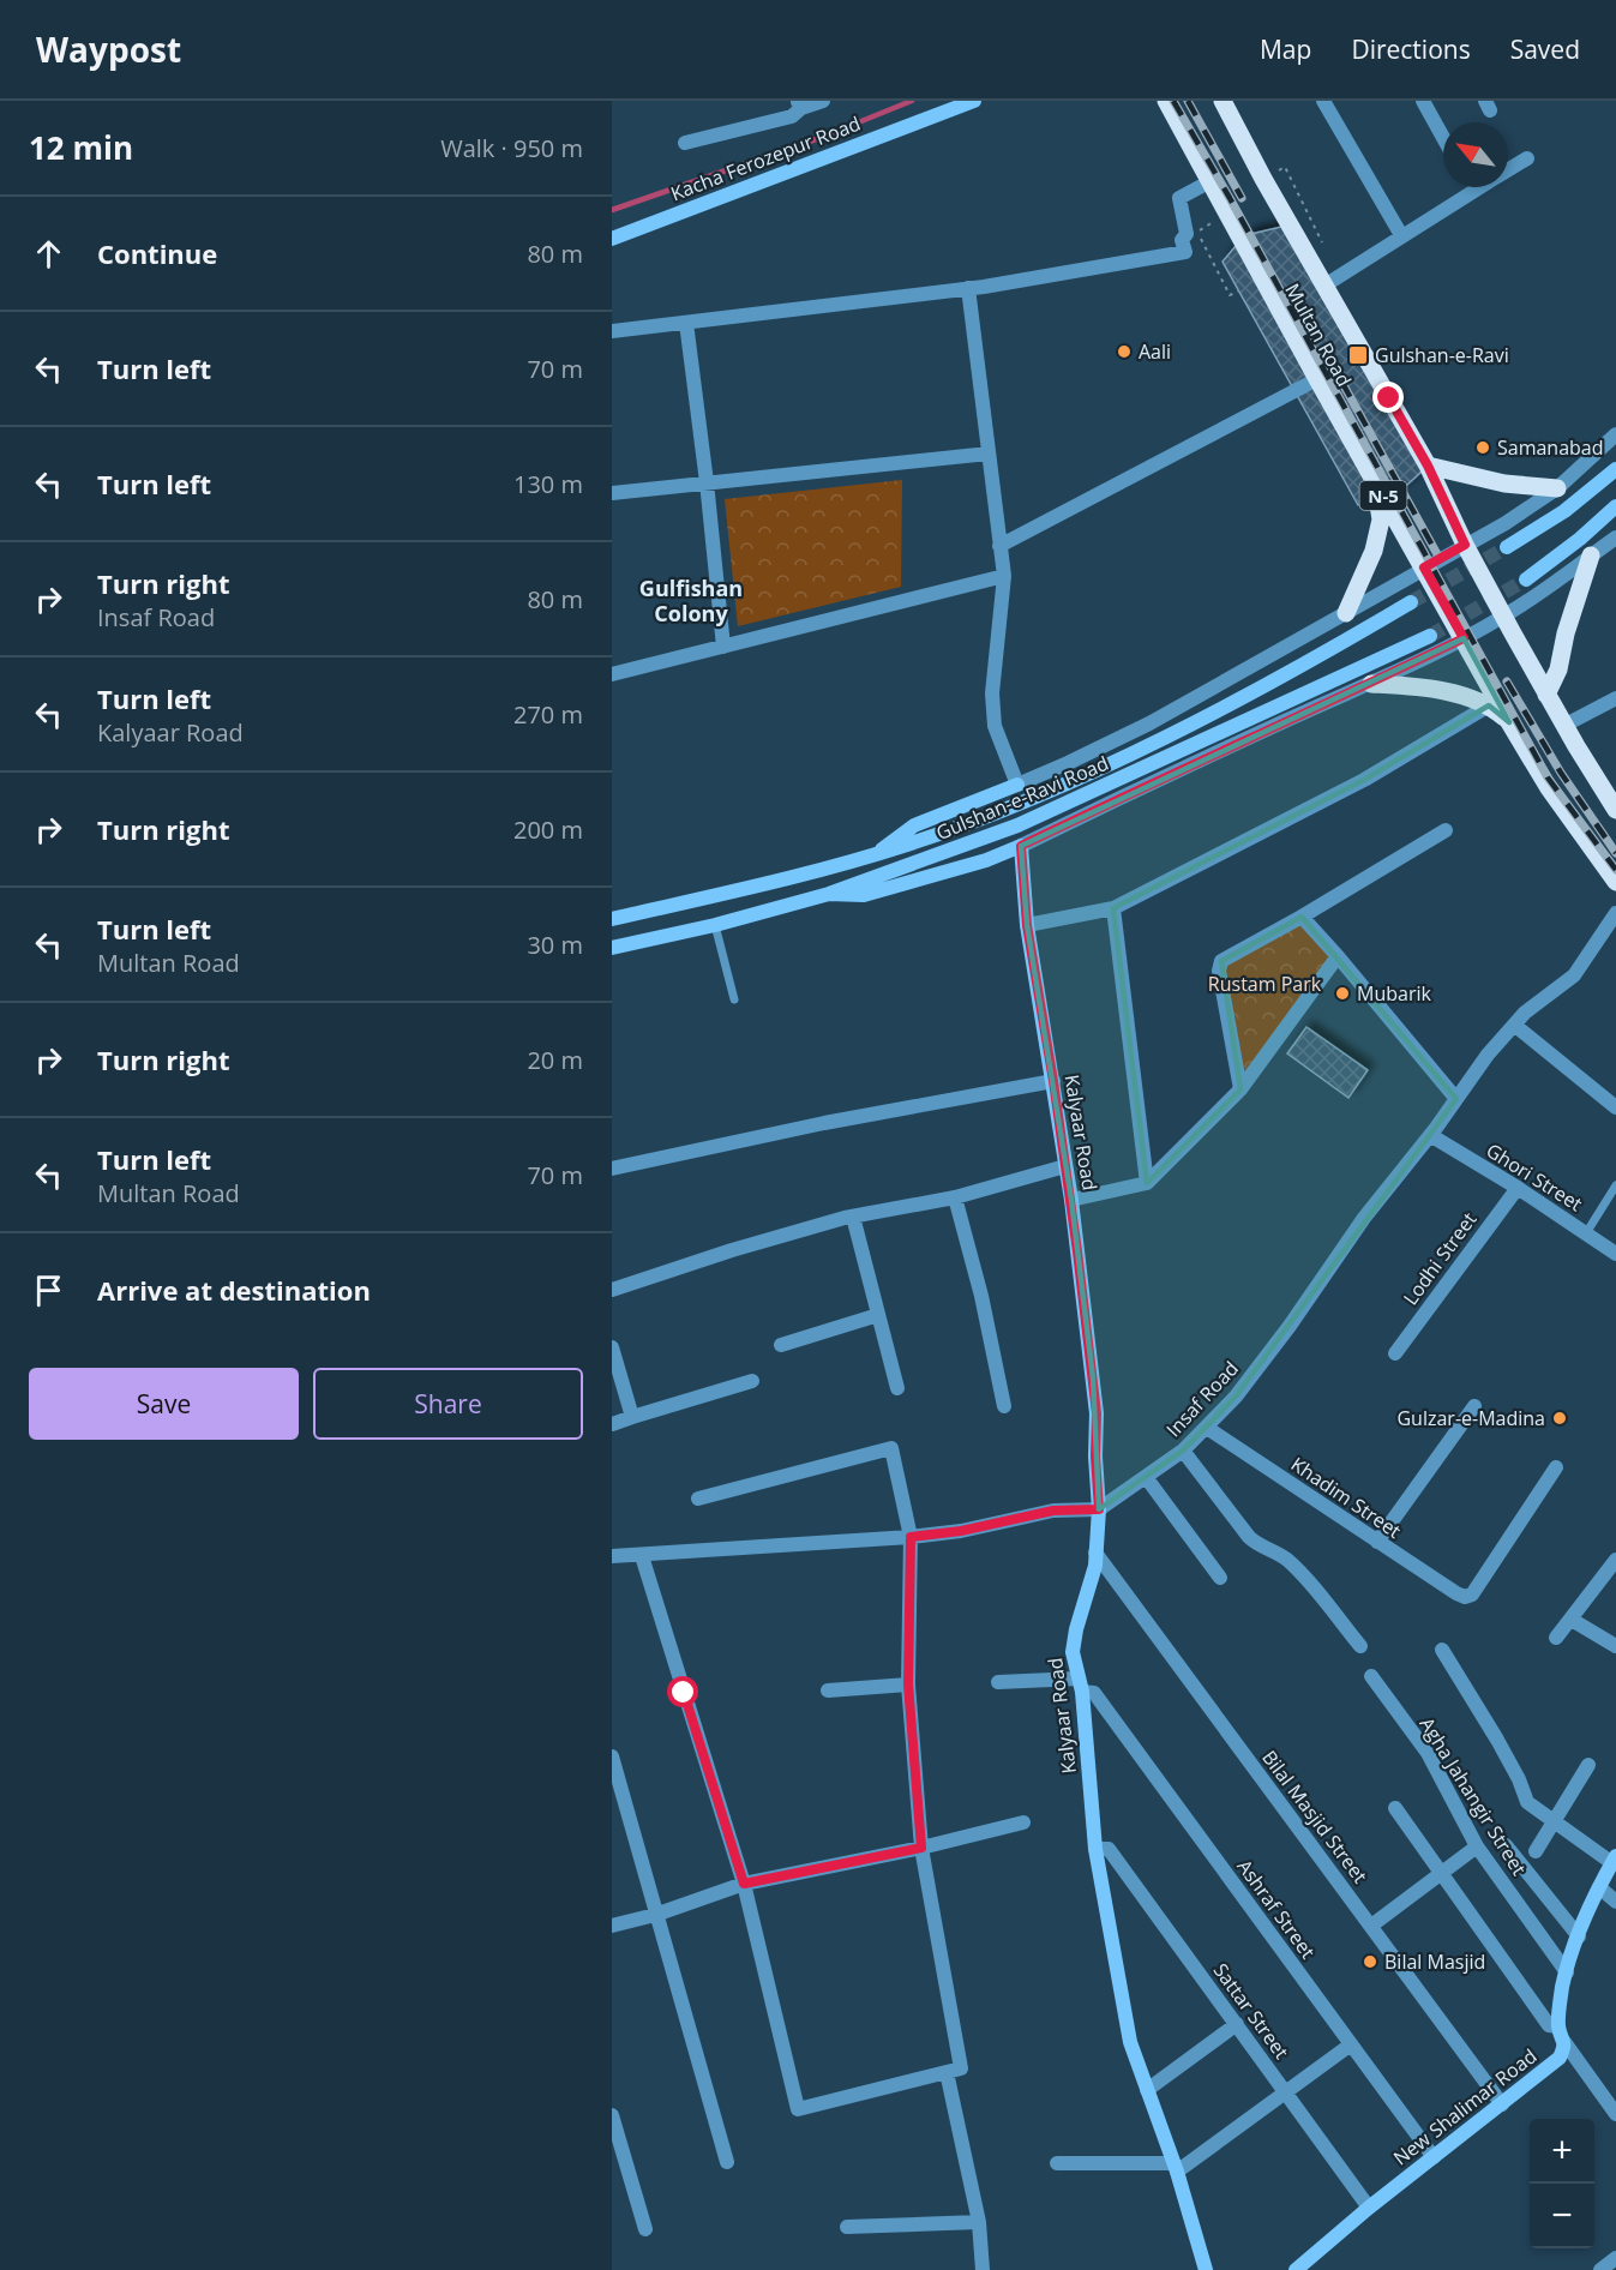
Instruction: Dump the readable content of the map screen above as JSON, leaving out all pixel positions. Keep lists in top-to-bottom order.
{
  "streets": {
    "main road": [
      "Kacha Ferozepur Road",
      "Multan Road",
      "N-5",
      "Gulshan-e-Ravi Road",
      "Kalyaar Road",
      "New Shalimar Road"
    ],
    "street": [
      "Ghori Street",
      "Lodhi Street",
      "Insaf Road",
      "Khadim Street",
      "Agha Jahangir Street",
      "Bilal Masjid Street",
      "Ashraf Street",
      "Sattar Street"
    ]
  },
  "crossings": [
    ["Kalyaar Road", "Insaf Road"],
    ["Kalyaar Road", "Bilal Masjid Street"],
    ["Kalyaar Road", "Ashraf Street"],
    ["Kalyaar Road", "Sattar Street"],
    ["Ghori Street", "Lodhi Street"],
    ["Ghori Street", "Insaf Road"],
    ["Insaf Road", "Khadim Street"],
    ["Bilal Masjid Street", "New Shalimar Road"],
    ["Ashraf Street", "New Shalimar Road"],
    ["Sattar Street", "New Shalimar Road"]
  ],
  "districts": ["Gulfishan Colony"],
  "parks": ["Rustam Park"],
  "places": {
    "other": [
      "Aali",
      "Samanabad",
      "Mubarik",
      "Gulzar-e-Madina",
      "Bilal Masjid"
    ],
    "transit": ["Gulshan-e-Ravi"]
  },
  "north": "top left",
  "page": {
    "header": "Waypost",
    "nav": ["Map", "Directions", "Saved"],
    "heading": ["12 min", "Walk · 950 m"],
    "list": [
      ["Continue", "80 m"],
      ["Turn left", "70 m"],
      ["Turn left", "130 m"],
      ["Turn right", "Insaf Road", "80 m"],
      ["Turn left", "Kalyaar Road", "270 m"],
      ["Turn right", "200 m"],
      ["Turn left", "Multan Road", "30 m"],
      ["Turn right", "20 m"],
      ["Turn left", "Multan Road", "70 m"],
      "Arrive at destination"
    ],
    "buttons": ["Save", "Share"],
    "map_buttons": ["+", "−"]
  }
}
